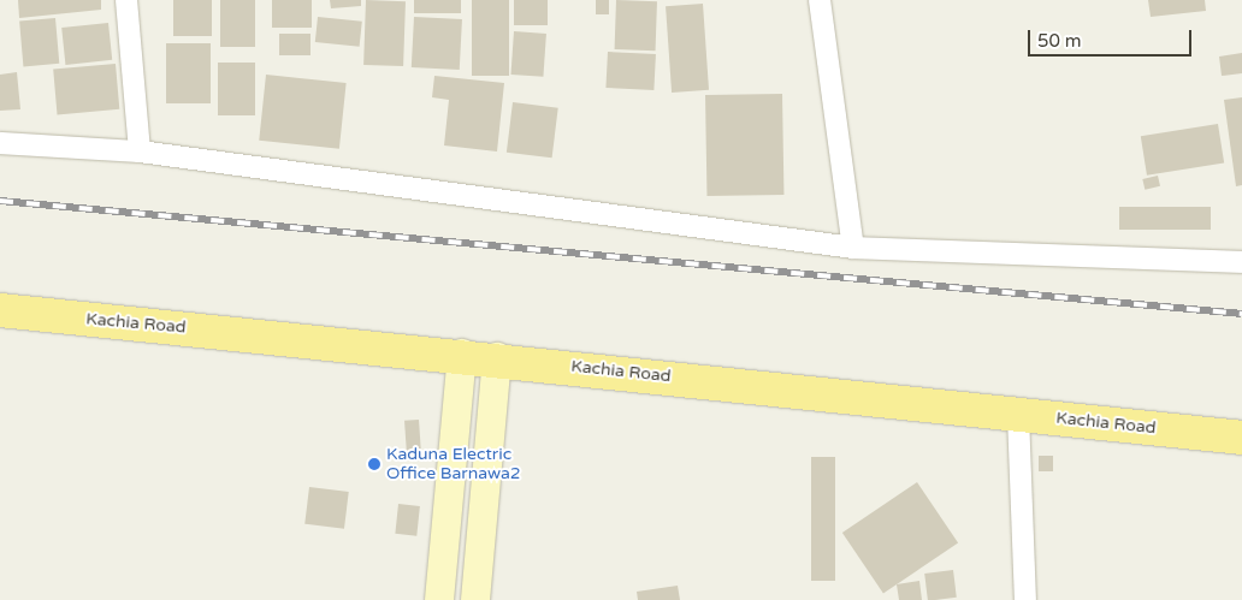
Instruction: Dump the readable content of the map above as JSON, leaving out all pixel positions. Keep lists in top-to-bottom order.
{
  "streets": {
    "main road": ["Kachia Road"]
  },
  "places": ["Kaduna Electric Office Barnawa2"],
  "scale_bar": "50 m"
}
